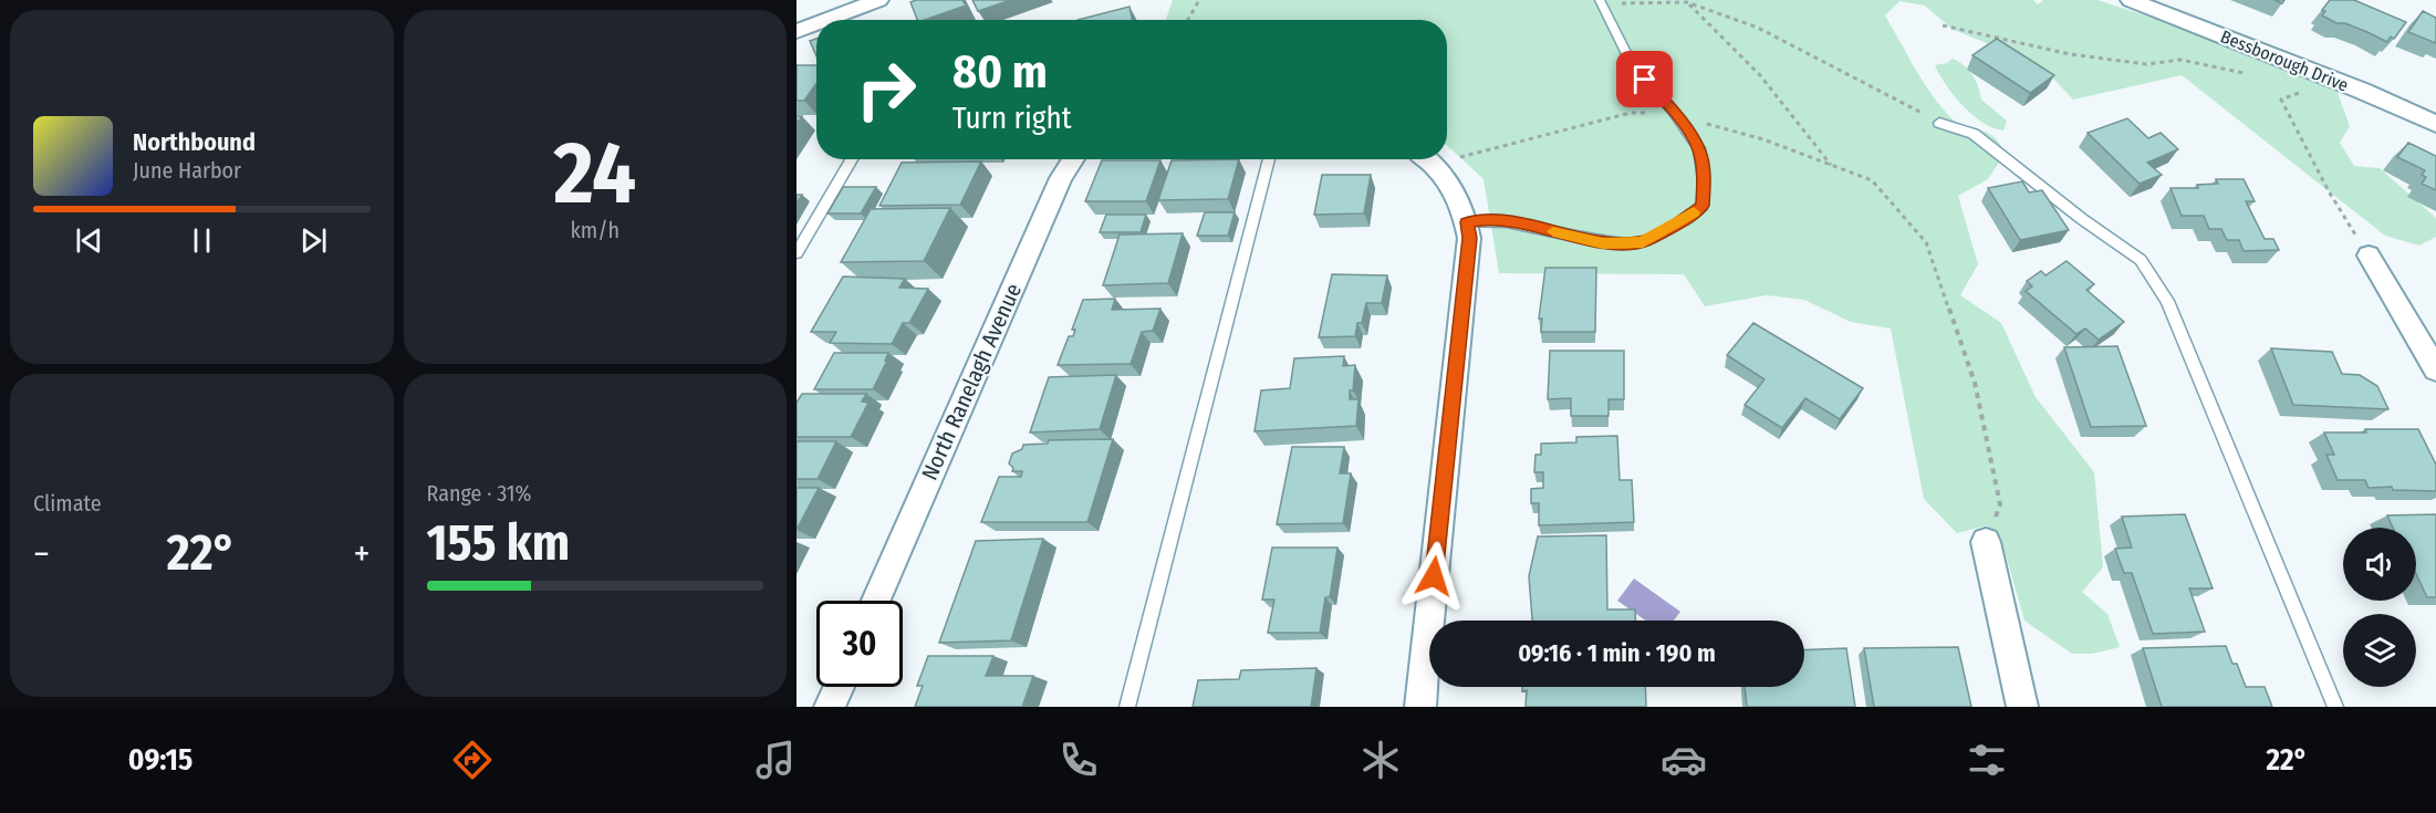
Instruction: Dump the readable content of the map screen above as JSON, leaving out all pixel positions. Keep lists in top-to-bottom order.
{
  "streets": {
    "street": ["Bessborough Drive", "North Ranelagh Avenue"]
  },
  "page": {
    "tile": [
      ["24", "km/h"],
      "Climate",
      ["Range · 31%", "155 km"]
    ],
    "turn": ["80 m", "Turn right"],
    "song": ["Northbound", "June Harbor"],
    "heat": ["−", "22°", "+"],
    "limit": "30",
    "trip": "09:16 · 1 min · 190 m",
    "tabs": ["09:15", "22°"]
  }
}
